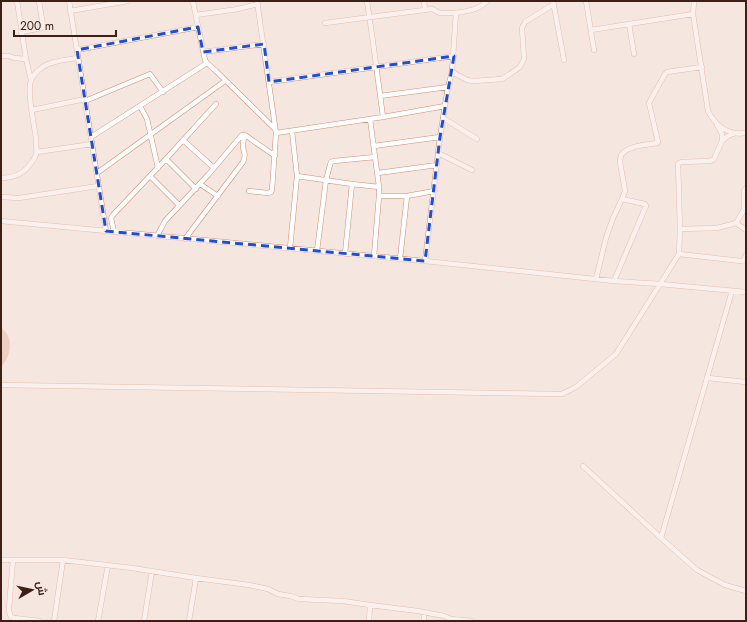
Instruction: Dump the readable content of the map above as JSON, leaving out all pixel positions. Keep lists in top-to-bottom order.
{
  "scale_bar": "200 m",
  "north": "right"
}
